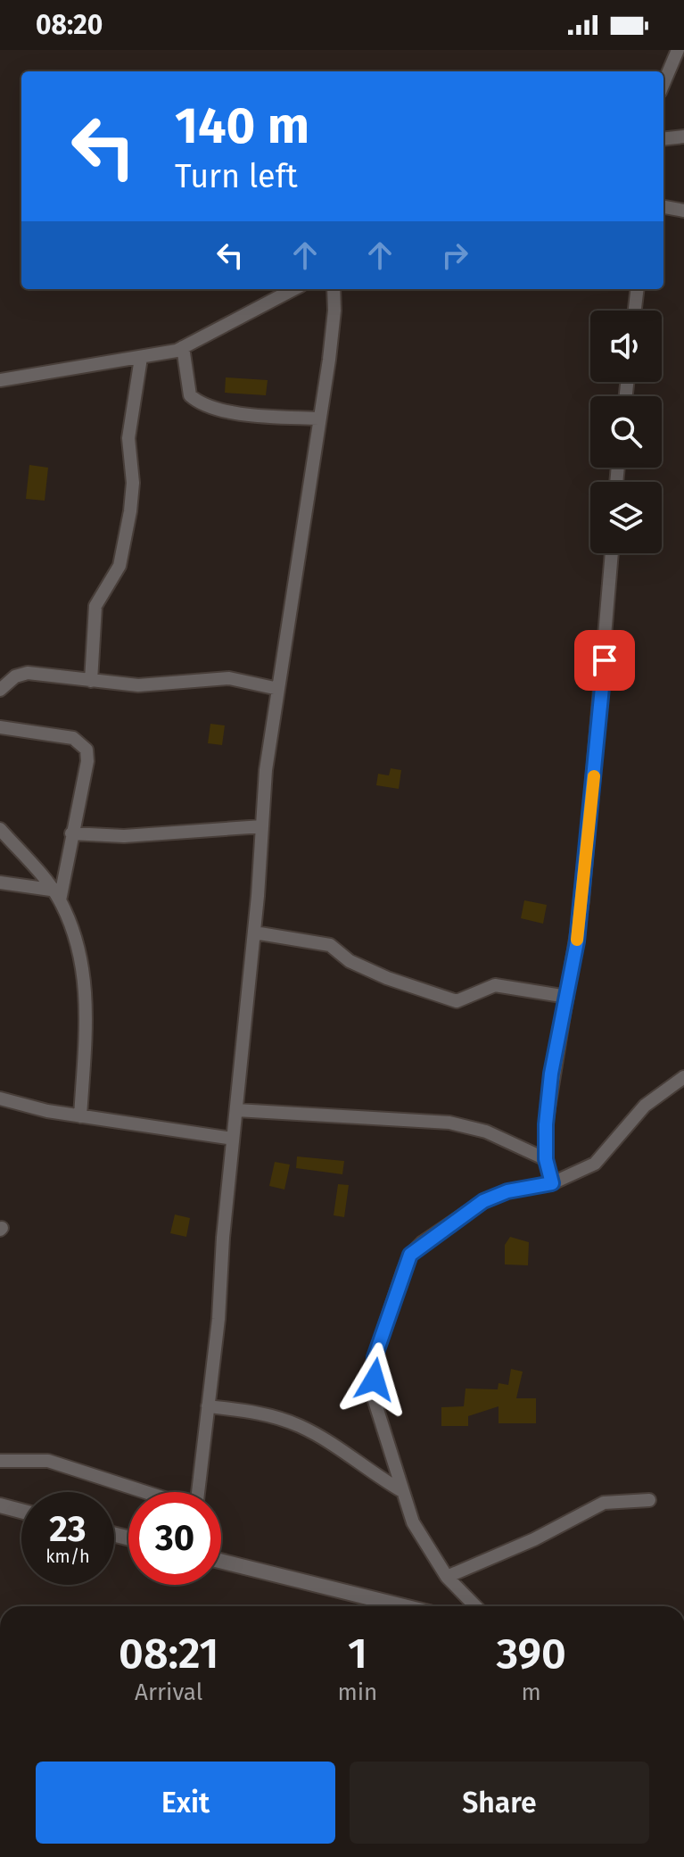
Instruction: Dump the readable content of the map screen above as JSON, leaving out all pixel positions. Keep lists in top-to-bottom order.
{
  "page": {
    "status": "08:20",
    "turn": ["140 m", "Turn left"],
    "speed": "23 km/h",
    "limit": "30",
    "eta": [
      "08:21",
      "Arrival",
      "1",
      "min",
      "390",
      "m"
    ],
    "buttons": ["Exit", "Share"]
  }
}
